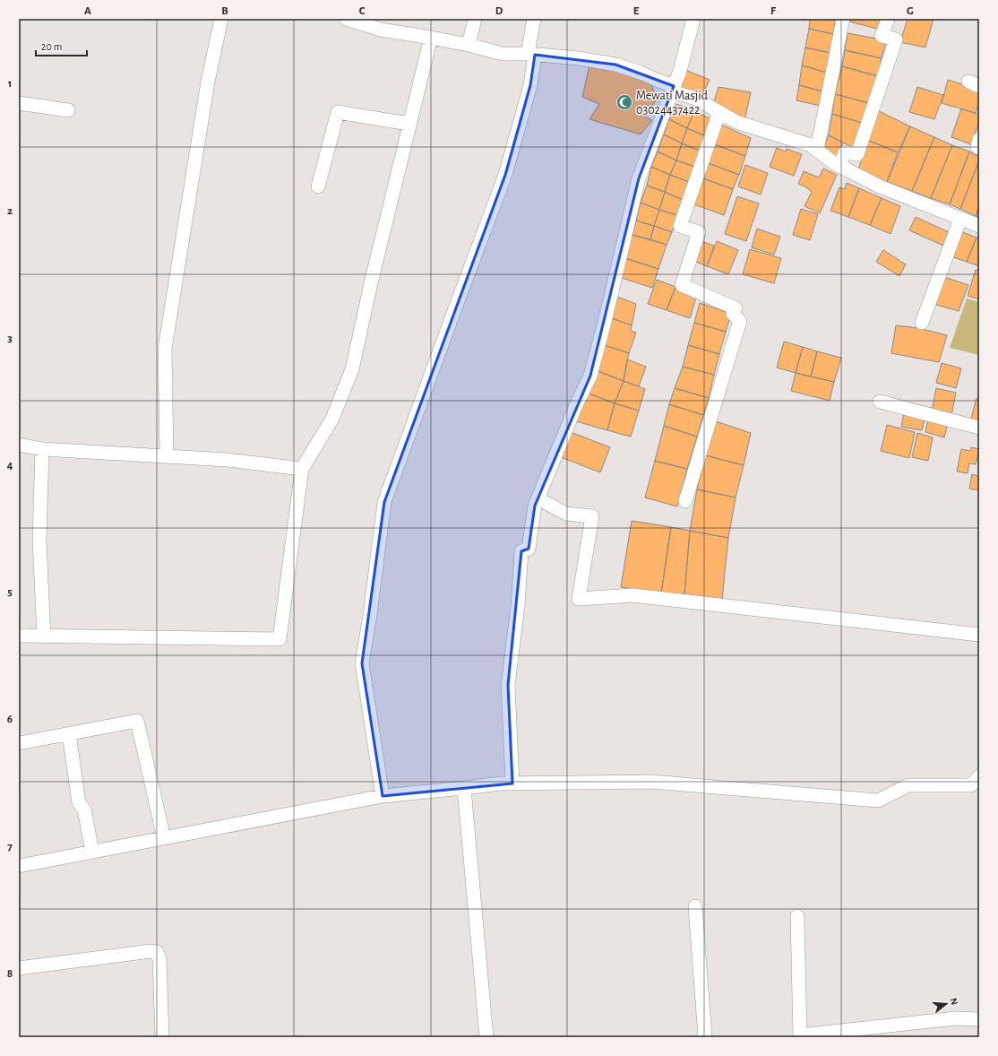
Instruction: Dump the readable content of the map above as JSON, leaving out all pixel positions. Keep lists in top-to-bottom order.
{
  "places": {
    "mosque": ["Mewati Masjid 03024437422"]
  },
  "scale_bar": "20 m",
  "north": "right",
  "grid": {
    "columns": [
      "A",
      "B",
      "C",
      "D",
      "E",
      "F",
      "G"
    ],
    "rows": [
      "1",
      "2",
      "3",
      "4",
      "5",
      "6",
      "7",
      "8"
    ]
  }
}
